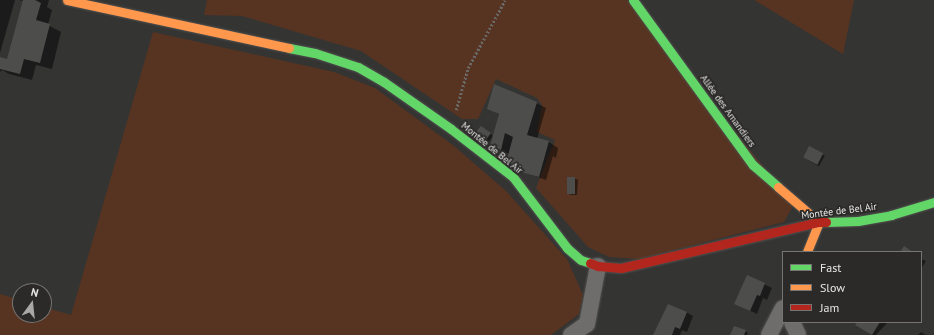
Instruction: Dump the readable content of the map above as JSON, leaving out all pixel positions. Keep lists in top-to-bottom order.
{
  "streets": {
    "street": ["Allée des Amandiers", "Montée de Bel Air"]
  },
  "crossings": [
    ["Allée des Amandiers", "Montée de Bel Air"]
  ],
  "legend": ["Fast", "Slow", "Jam"],
  "north": "top"
}
